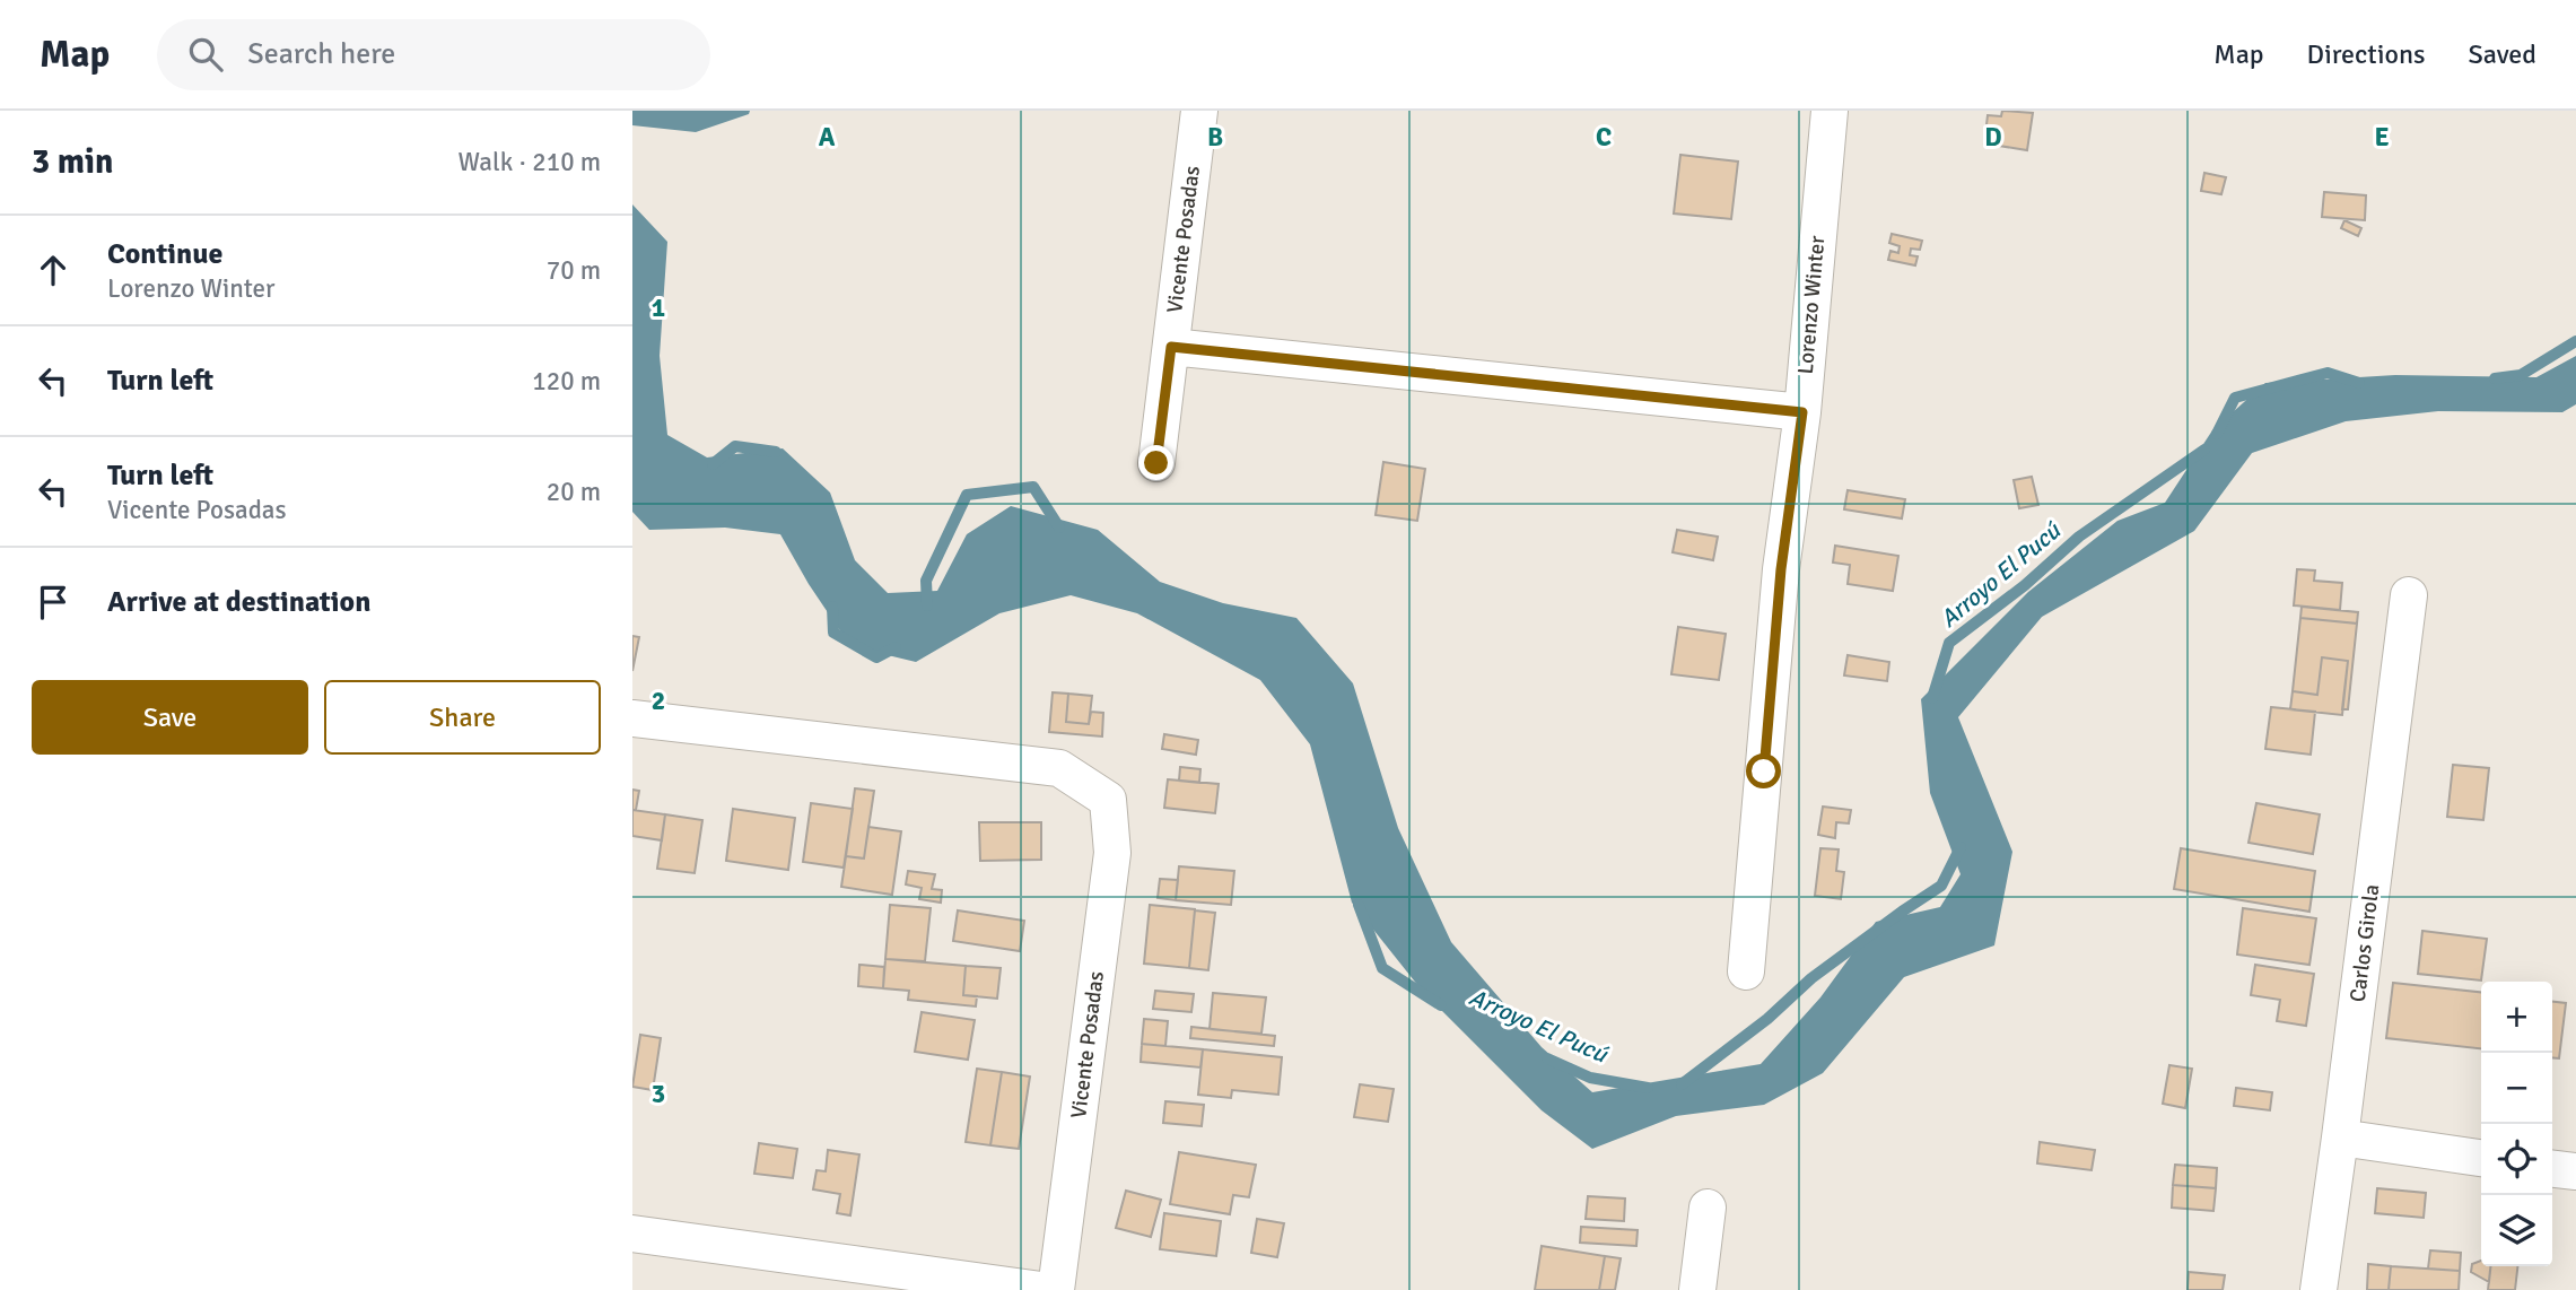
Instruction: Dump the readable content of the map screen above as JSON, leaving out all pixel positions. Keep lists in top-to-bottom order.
{
  "streets": {
    "street": ["Vicente Posadas", "Lorenzo Winter", "Carlos Girola"]
  },
  "water": ["Arroyo El Pucú"],
  "page": {
    "header": "Map",
    "search": "Search here",
    "nav": ["Map", "Directions", "Saved"],
    "heading": ["3 min", "Walk · 210 m"],
    "list": [
      ["Continue", "Lorenzo Winter", "70 m"],
      ["Turn left", "120 m"],
      ["Turn left", "Vicente Posadas", "20 m"],
      "Arrive at destination"
    ],
    "buttons": ["Save", "Share"],
    "map_buttons": ["+", "−"]
  },
  "grid": {
    "columns": [
      "A",
      "B",
      "C",
      "D",
      "E"
    ],
    "rows": ["1", "2", "3"]
  }
}
